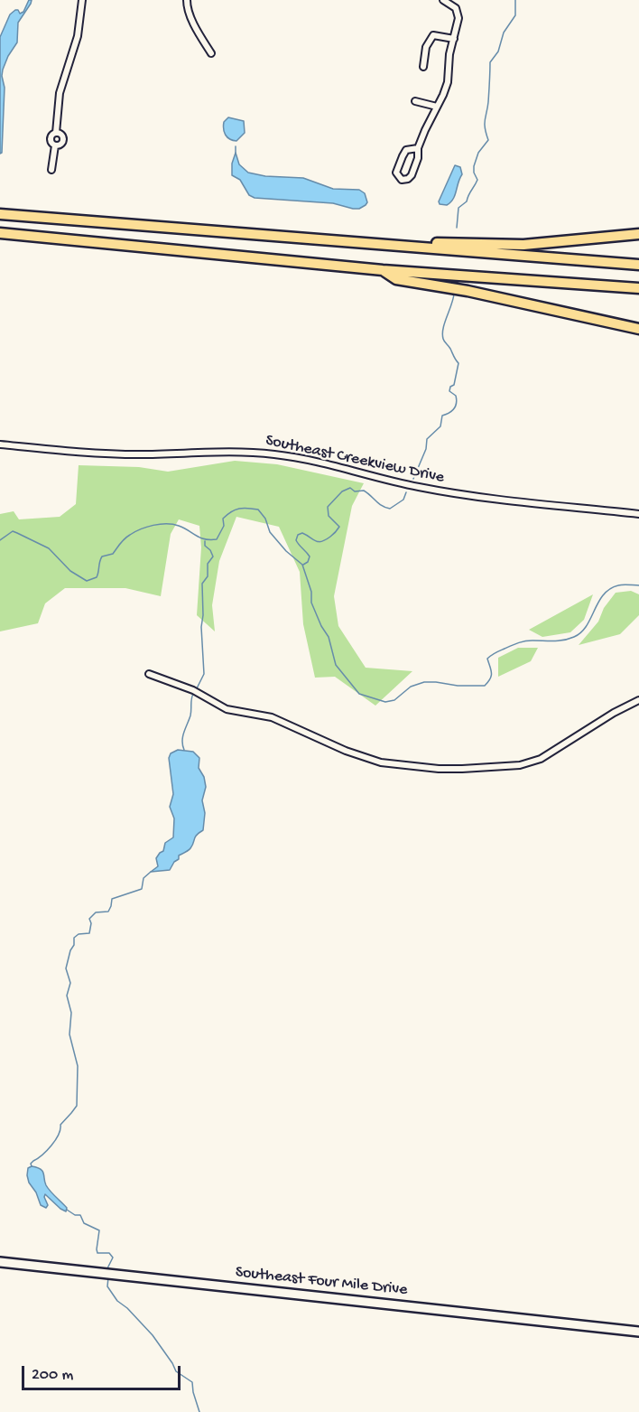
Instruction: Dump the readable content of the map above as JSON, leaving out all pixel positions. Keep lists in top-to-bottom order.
{
  "streets": {
    "main road": ["Southeast Four Mile Drive"],
    "street": ["Southeast Creekview Drive"]
  },
  "scale_bar": "200 m"
}
